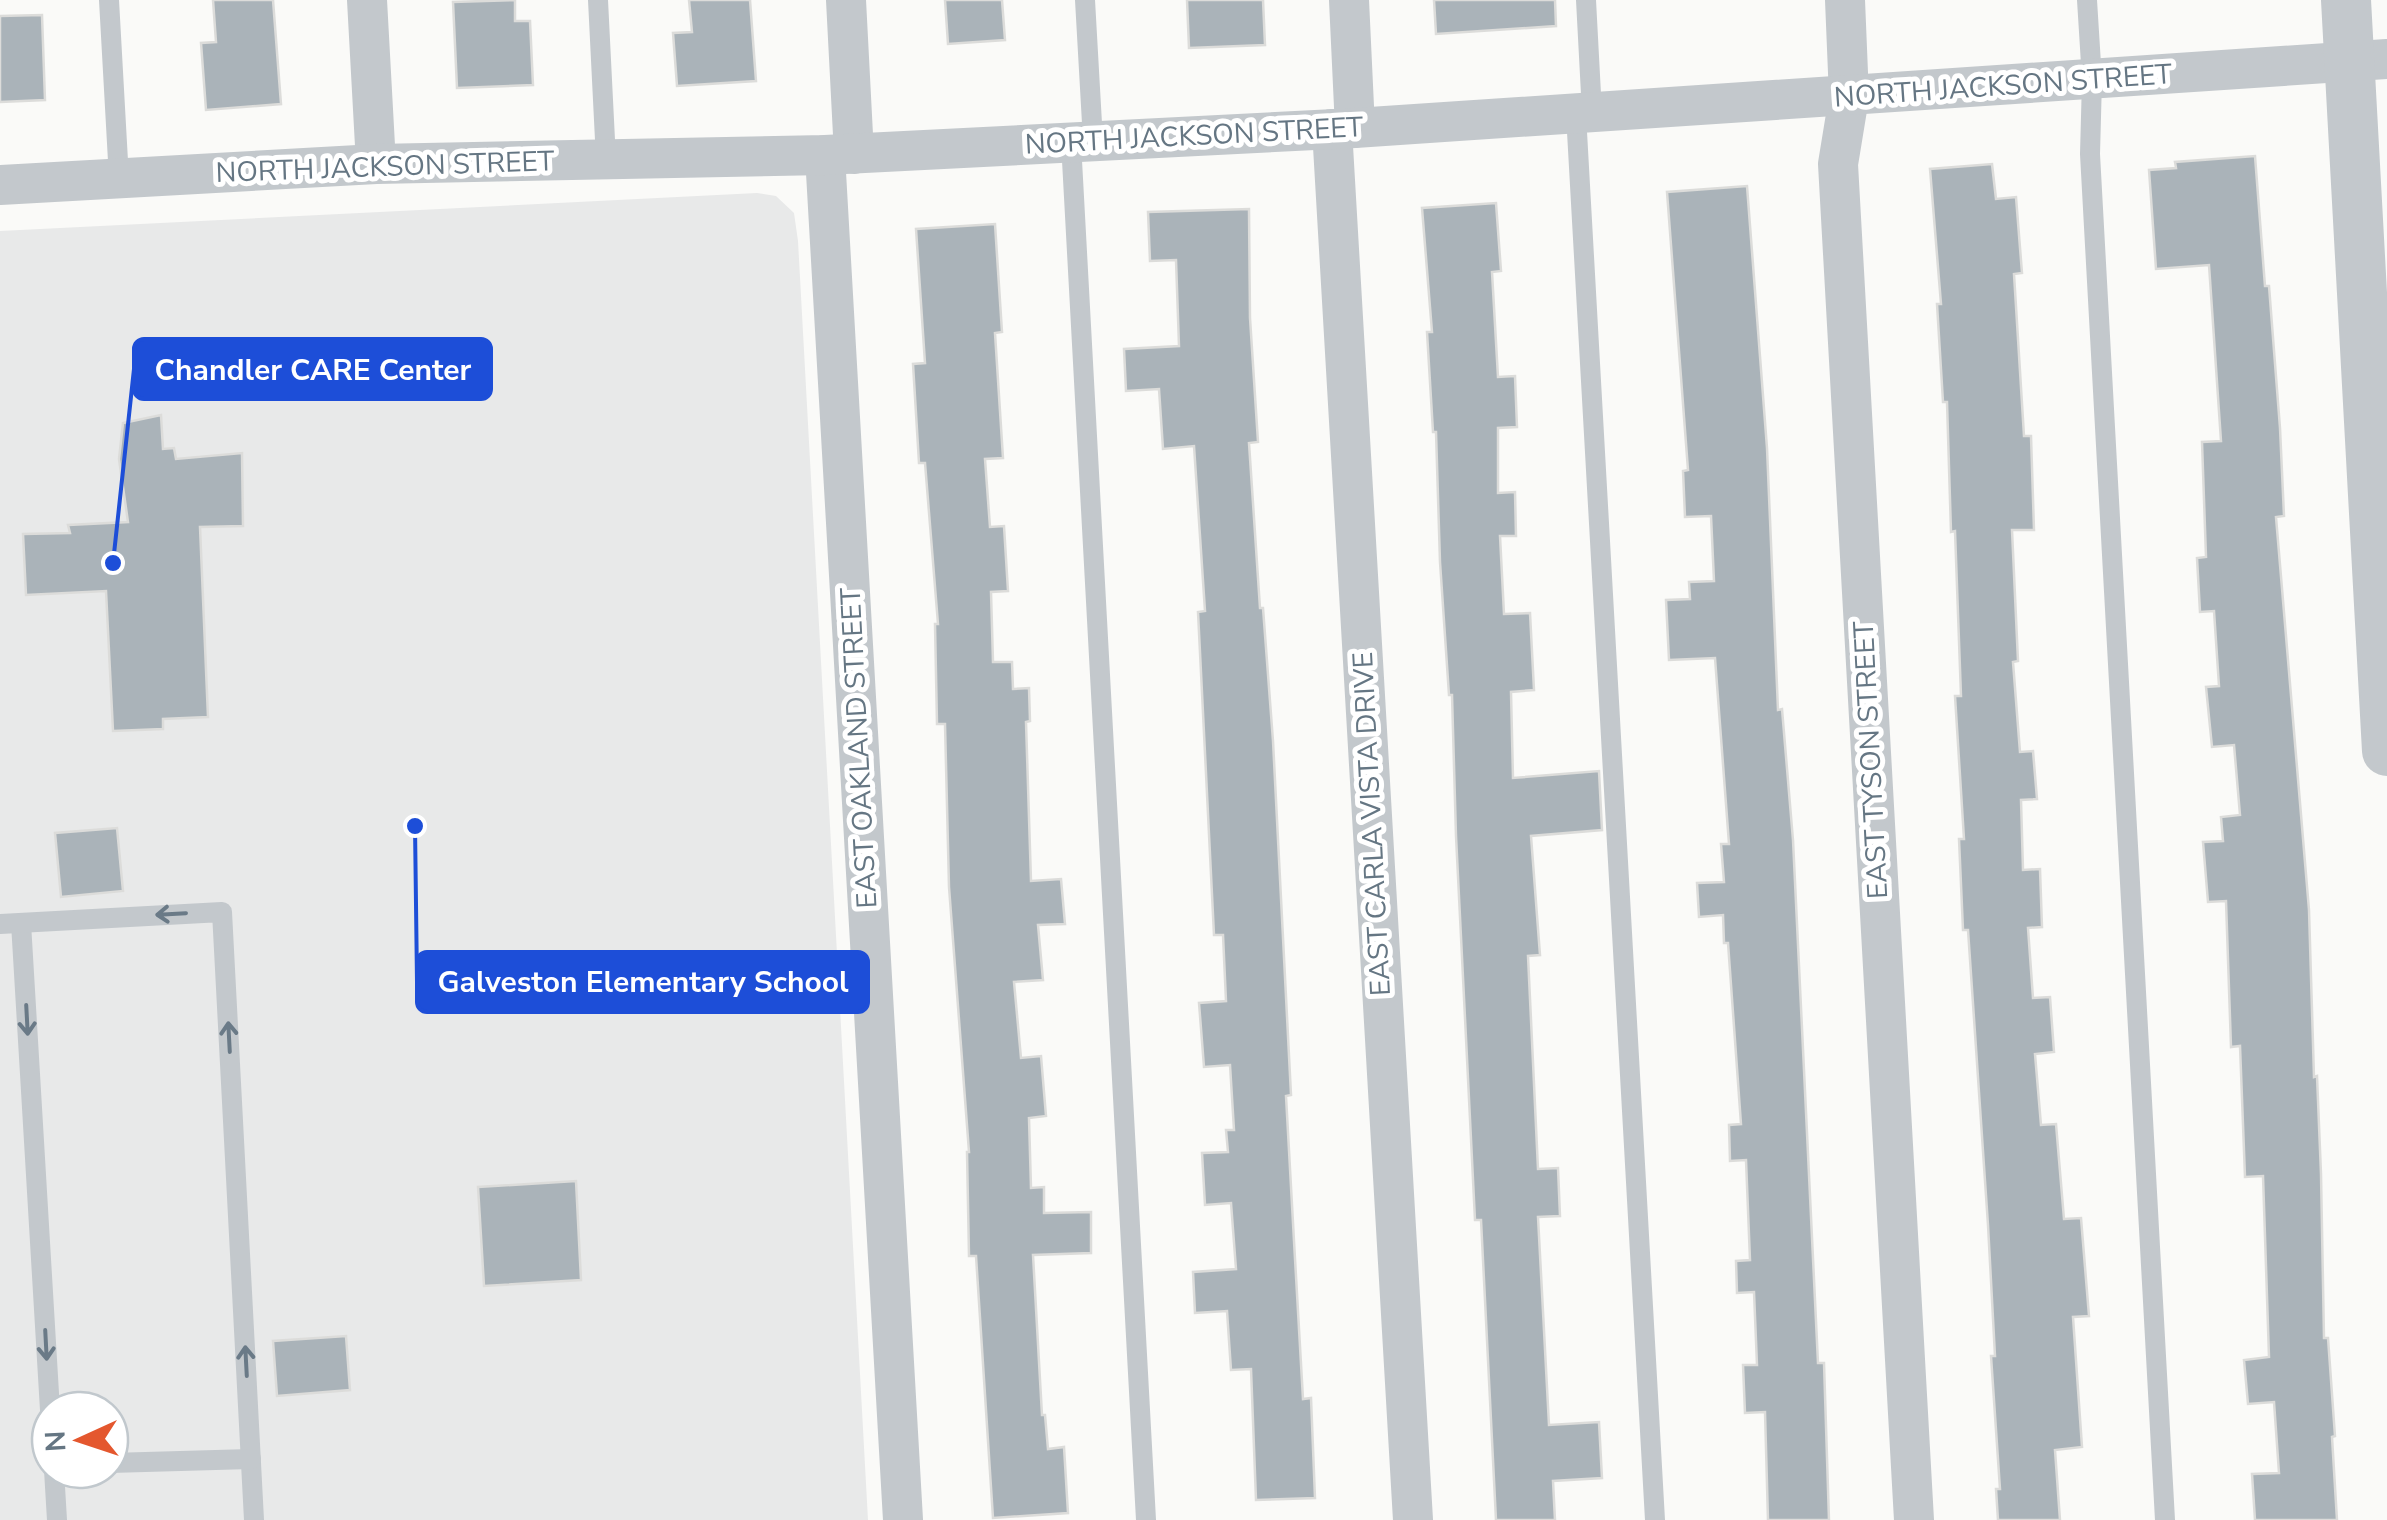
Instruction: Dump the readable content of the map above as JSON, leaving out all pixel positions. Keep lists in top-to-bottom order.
{
  "streets": {
    "street": [
      "NORTH JACKSON STREET",
      "EAST OAKLAND STREET",
      "EAST TYSON STREET",
      "EAST CARLA VISTA DRIVE"
    ]
  },
  "crossings": [
    ["NORTH JACKSON STREET", "EAST OAKLAND STREET"],
    ["NORTH JACKSON STREET", "EAST TYSON STREET"],
    ["NORTH JACKSON STREET", "EAST CARLA VISTA DRIVE"]
  ],
  "places": ["Chandler CARE Center", "Galveston Elementary School"],
  "north": "left"
}
